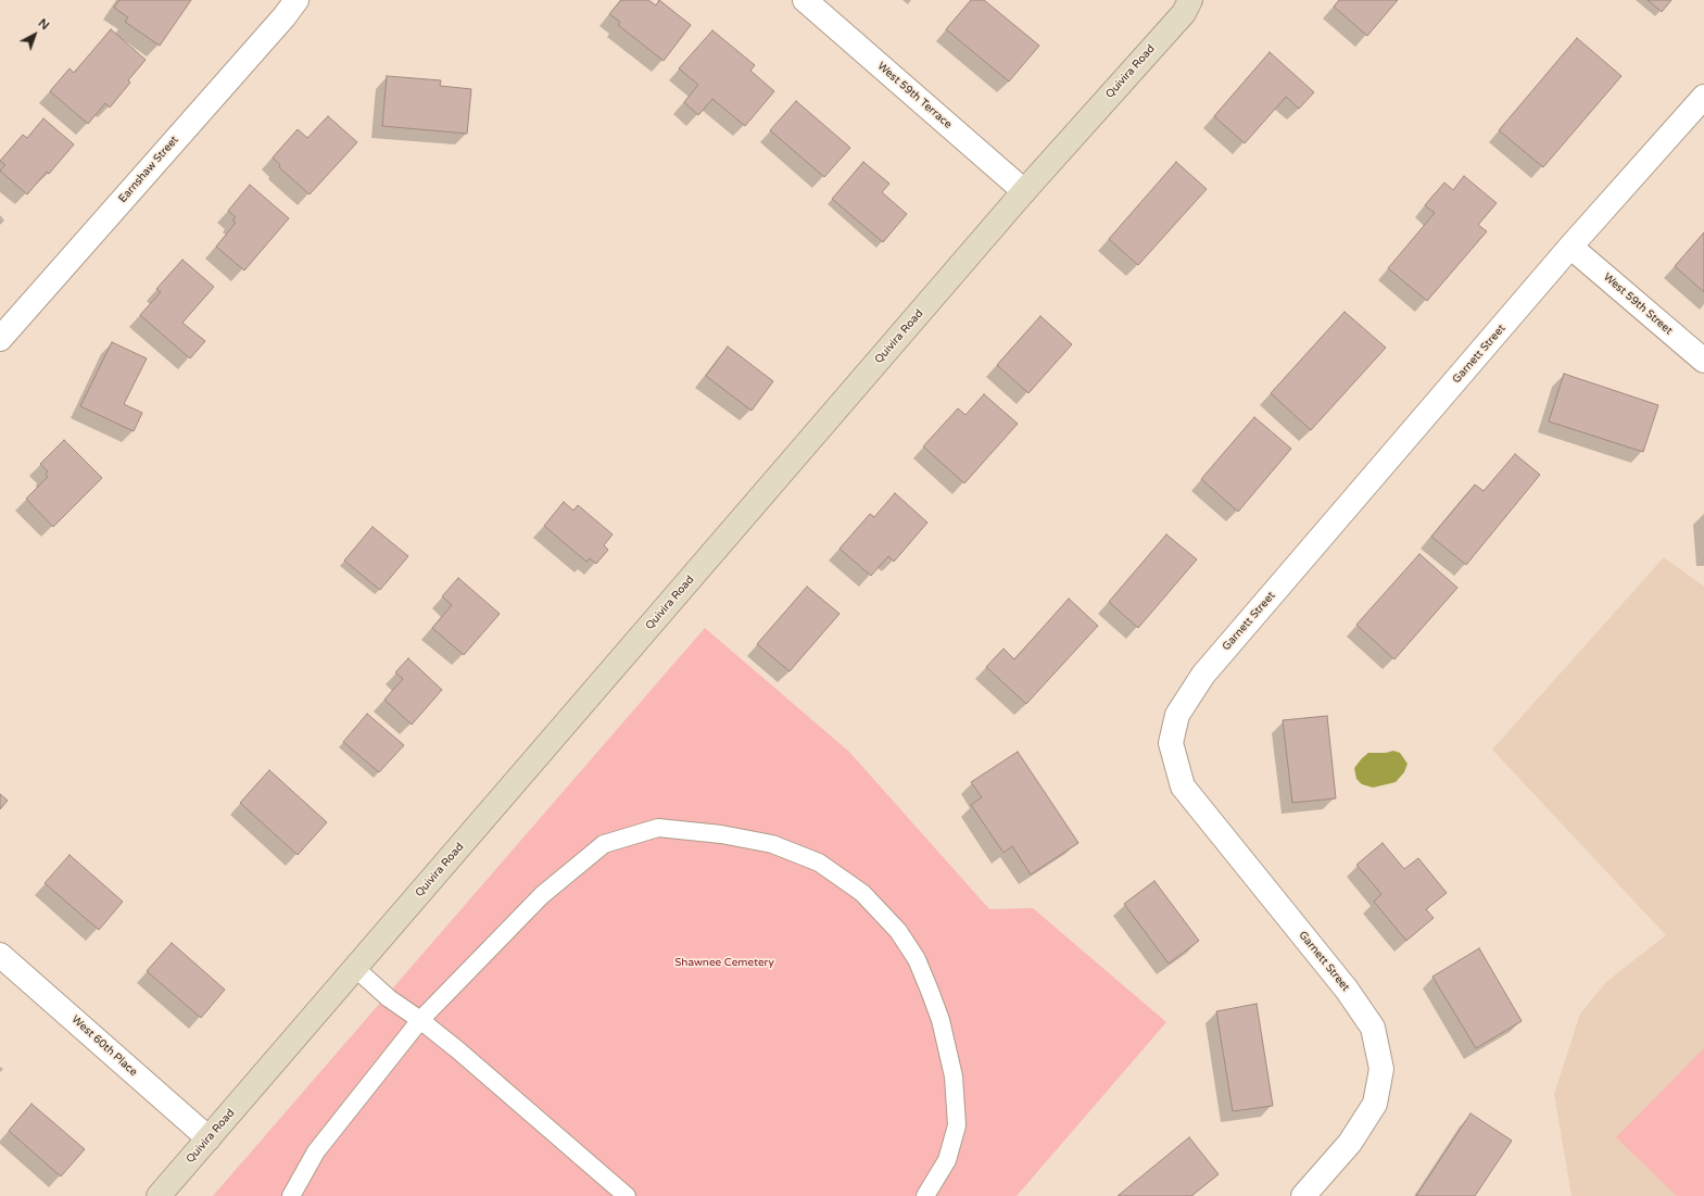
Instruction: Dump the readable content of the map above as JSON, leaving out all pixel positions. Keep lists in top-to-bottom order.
{
  "streets": {
    "main road": ["Quivira Road"],
    "street": [
      "West 59th Terrace",
      "Earnshaw Street",
      "West 59th Street",
      "Garnett Street",
      "West 60th Place"
    ]
  },
  "crossings": [
    ["Quivira Road", "West 59th Terrace"],
    ["Quivira Road", "West 60th Place"],
    ["West 59th Street", "Garnett Street"]
  ],
  "parks": ["Shawnee Cemetery"],
  "north": "top right"
}
